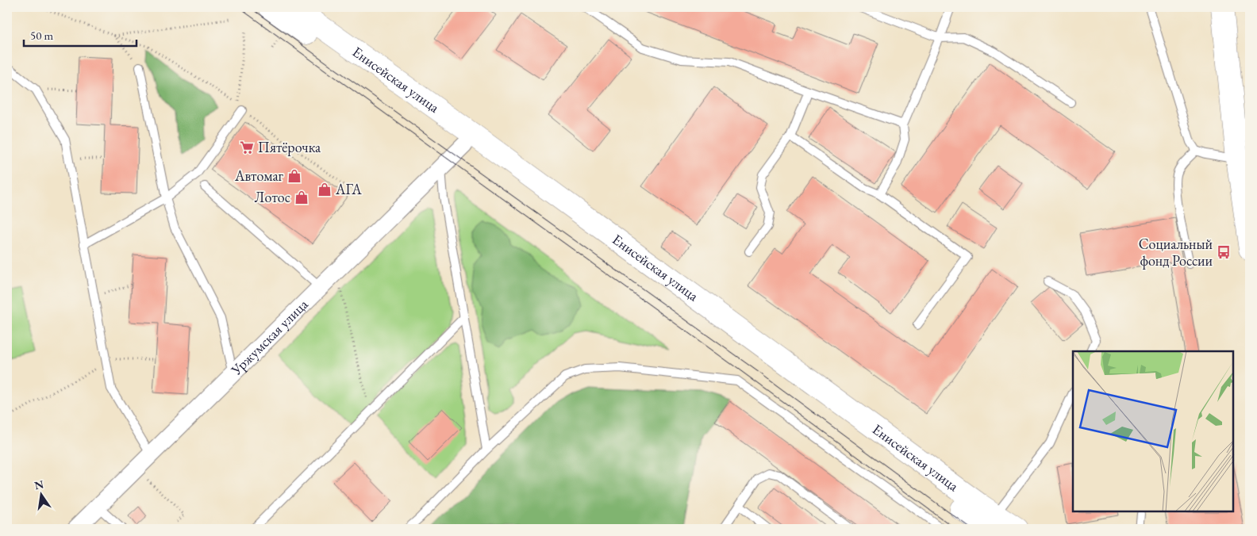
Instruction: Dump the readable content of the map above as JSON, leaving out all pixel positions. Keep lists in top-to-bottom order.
{
  "streets": {
    "main road": ["Енисейская улица"],
    "street": ["Уржумская улица"]
  },
  "crossings": [
    ["Енисейская улица", "Уржумская улица"]
  ],
  "places": {
    "supermarket": ["Пятёрочка"],
    "shop": ["Автомаг", "АГА", "Лотос"],
    "bus stop": ["Социальный фонд России"]
  },
  "scale_bar": "50 m",
  "north": "top"
}
